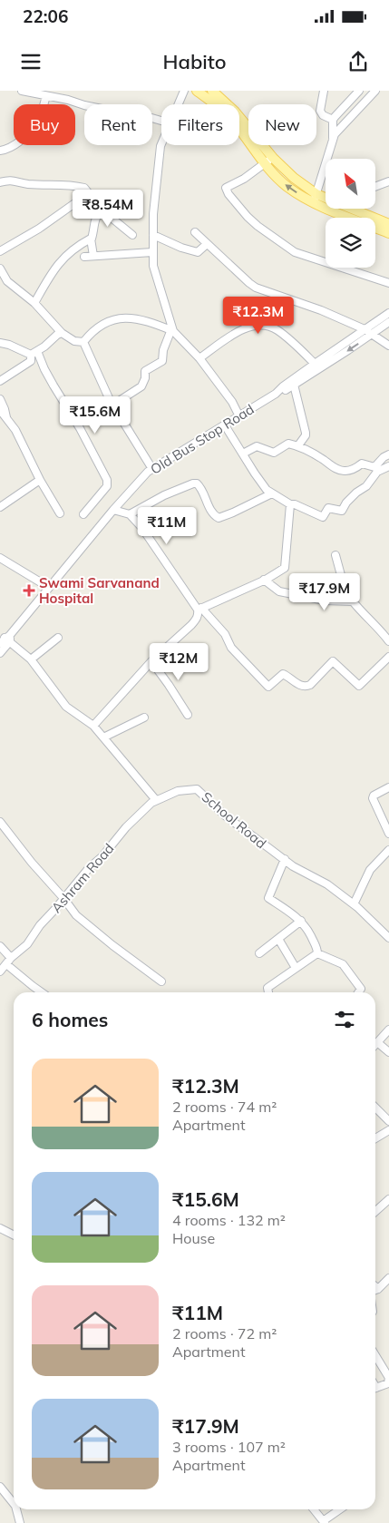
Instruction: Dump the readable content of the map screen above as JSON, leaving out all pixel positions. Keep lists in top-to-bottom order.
{
  "streets": {
    "street": ["Old Bus Stop Road", "School Road", "Ashram Road"]
  },
  "crossings": [
    ["School Road", "Ashram Road"]
  ],
  "places": {
    "health": ["Swami Sarvanand Hospital"]
  },
  "north": "top left",
  "page": {
    "status": "22:06",
    "header": "Habito",
    "chip": [
      "Buy",
      "Rent",
      "Filters",
      "New"
    ],
    "price": [
      "₹8.54M",
      "₹12.3M",
      "₹15.6M",
      "₹11M",
      "₹17.9M",
      "₹12M"
    ],
    "heading": "6 homes",
    "list": [
      {
        "name": "₹12.3M",
        "note": "2 rooms · 74 m² · Apartment"
      },
      {
        "name": "₹15.6M",
        "note": "4 rooms · 132 m² · House"
      },
      {
        "name": "₹11M",
        "note": "2 rooms · 72 m² · Apartment"
      },
      {
        "name": "₹17.9M",
        "note": "3 rooms · 107 m² · Apartment"
      }
    ]
  }
}
